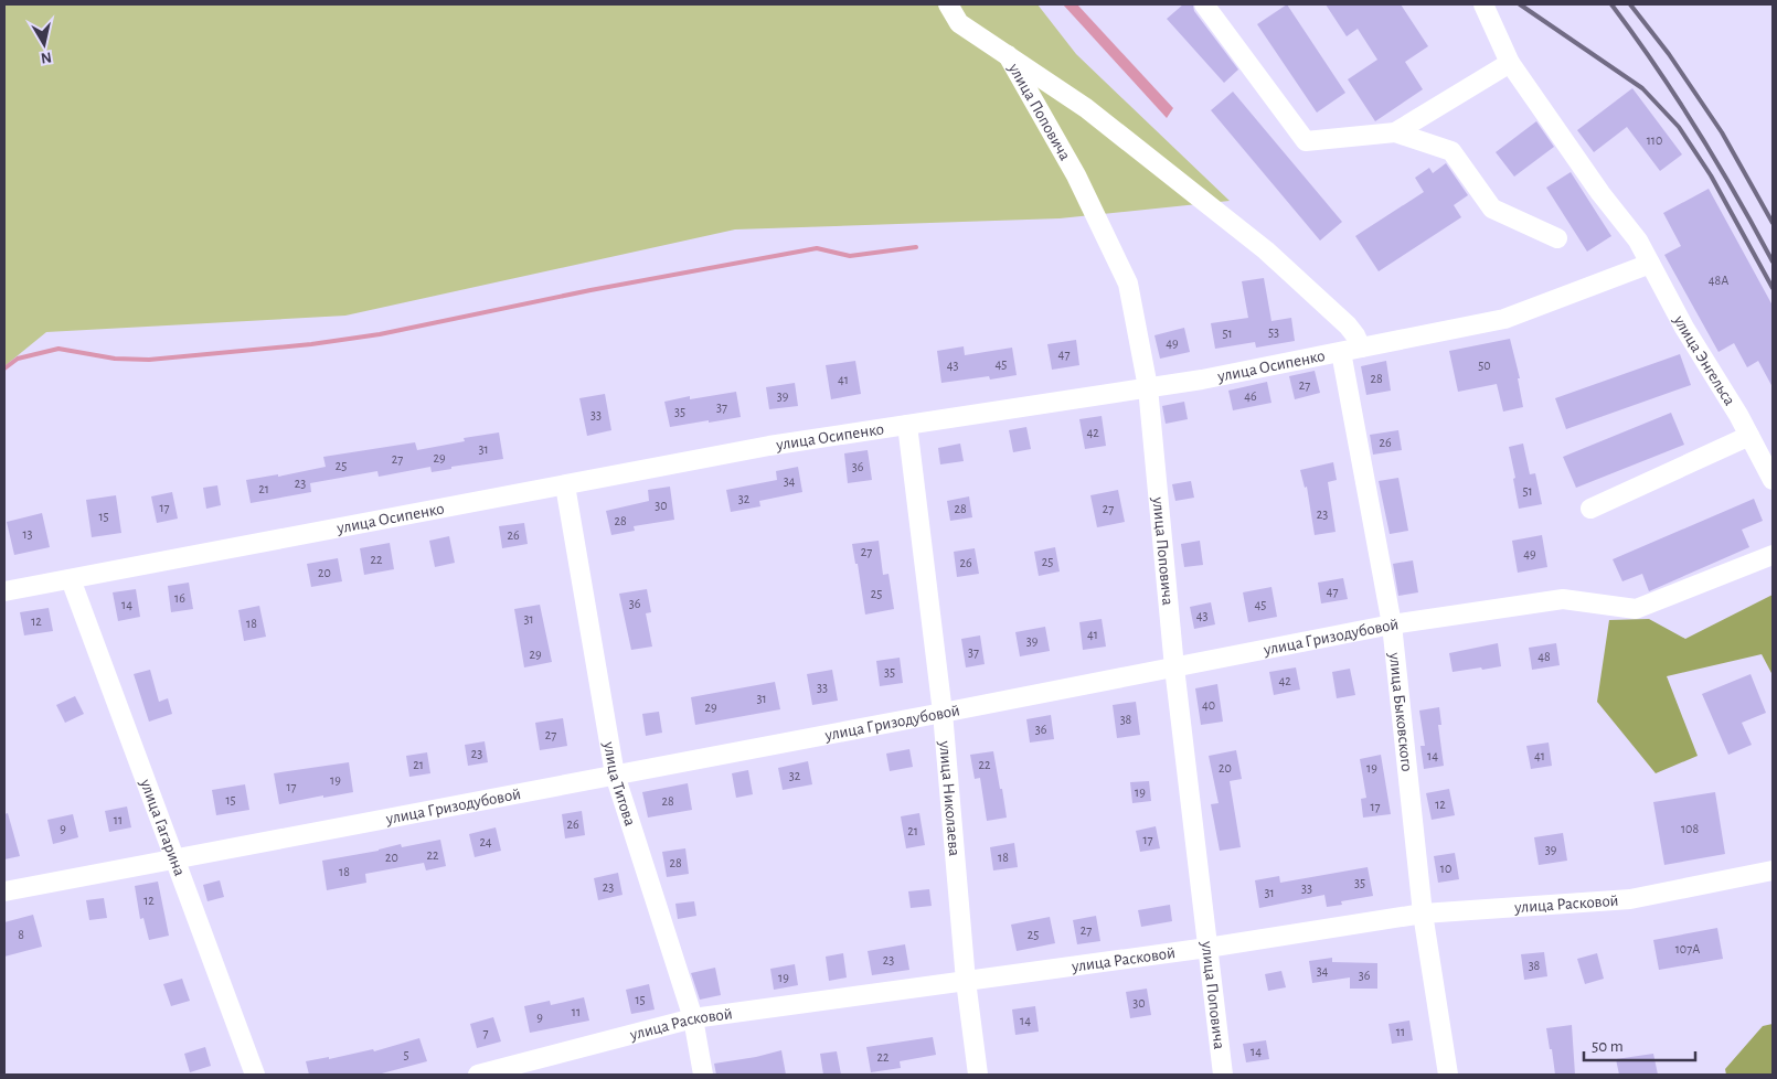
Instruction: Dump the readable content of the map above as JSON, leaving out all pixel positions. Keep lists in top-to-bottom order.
{
  "streets": {
    "street": [
      "улица Поповича",
      "улица Энгельса",
      "улица Осипенко",
      "улица Гризодубовой",
      "улица Быковского",
      "улица Титова",
      "улица Николаева",
      "улица Гагарина",
      "улица Расковой"
    ]
  },
  "crossings": [
    ["улица Поповича", "улица Осипенко"],
    ["улица Поповича", "улица Гризодубовой"],
    ["улица Поповича", "улица Расковой"],
    ["улица Энгельса", "улица Осипенко"],
    ["улица Осипенко", "улица Быковского"],
    ["улица Осипенко", "улица Титова"],
    ["улица Осипенко", "улица Николаева"],
    ["улица Осипенко", "улица Гагарина"],
    ["улица Гризодубовой", "улица Быковского"],
    ["улица Гризодубовой", "улица Титова"],
    ["улица Гризодубовой", "улица Николаева"],
    ["улица Гризодубовой", "улица Гагарина"],
    ["улица Быковского", "улица Расковой"],
    ["улица Титова", "улица Расковой"],
    ["улица Николаева", "улица Расковой"]
  ],
  "house_numbers": [
    "110",
    "48А",
    "53",
    "51",
    "49",
    "47",
    "45",
    "43",
    "50",
    "28",
    "41",
    "27",
    "39",
    "46",
    "37",
    "35",
    "33",
    "42",
    "26",
    "31",
    "29",
    "27",
    "25",
    "36",
    "34",
    "23",
    "21",
    "51",
    "32",
    "30",
    "17",
    "28",
    "27",
    "23",
    "15",
    "28",
    "13",
    "26",
    "27",
    "49",
    "22",
    "25",
    "26",
    "20",
    "47",
    "25",
    "16",
    "36",
    "14",
    "45",
    "43",
    "31",
    "12",
    "18",
    "41",
    "39",
    "37",
    "29",
    "48",
    "35",
    "42",
    "33",
    "31",
    "40",
    "29",
    "38",
    "36",
    "27",
    "23",
    "14",
    "41",
    "21",
    "22",
    "20",
    "19",
    "32",
    "19",
    "17",
    "19",
    "15",
    "28",
    "12",
    "17",
    "11",
    "26",
    "9",
    "108",
    "21",
    "17",
    "24",
    "39",
    "22",
    "20",
    "18",
    "28",
    "10",
    "18",
    "35",
    "23",
    "33",
    "31",
    "12",
    "27",
    "8",
    "25",
    "107А",
    "23",
    "38",
    "34",
    "36",
    "19",
    "15",
    "30",
    "11",
    "9",
    "14",
    "11",
    "7",
    "14",
    "5",
    "22"
  ],
  "scale_bar": "50 m",
  "north": "bottom"
}
